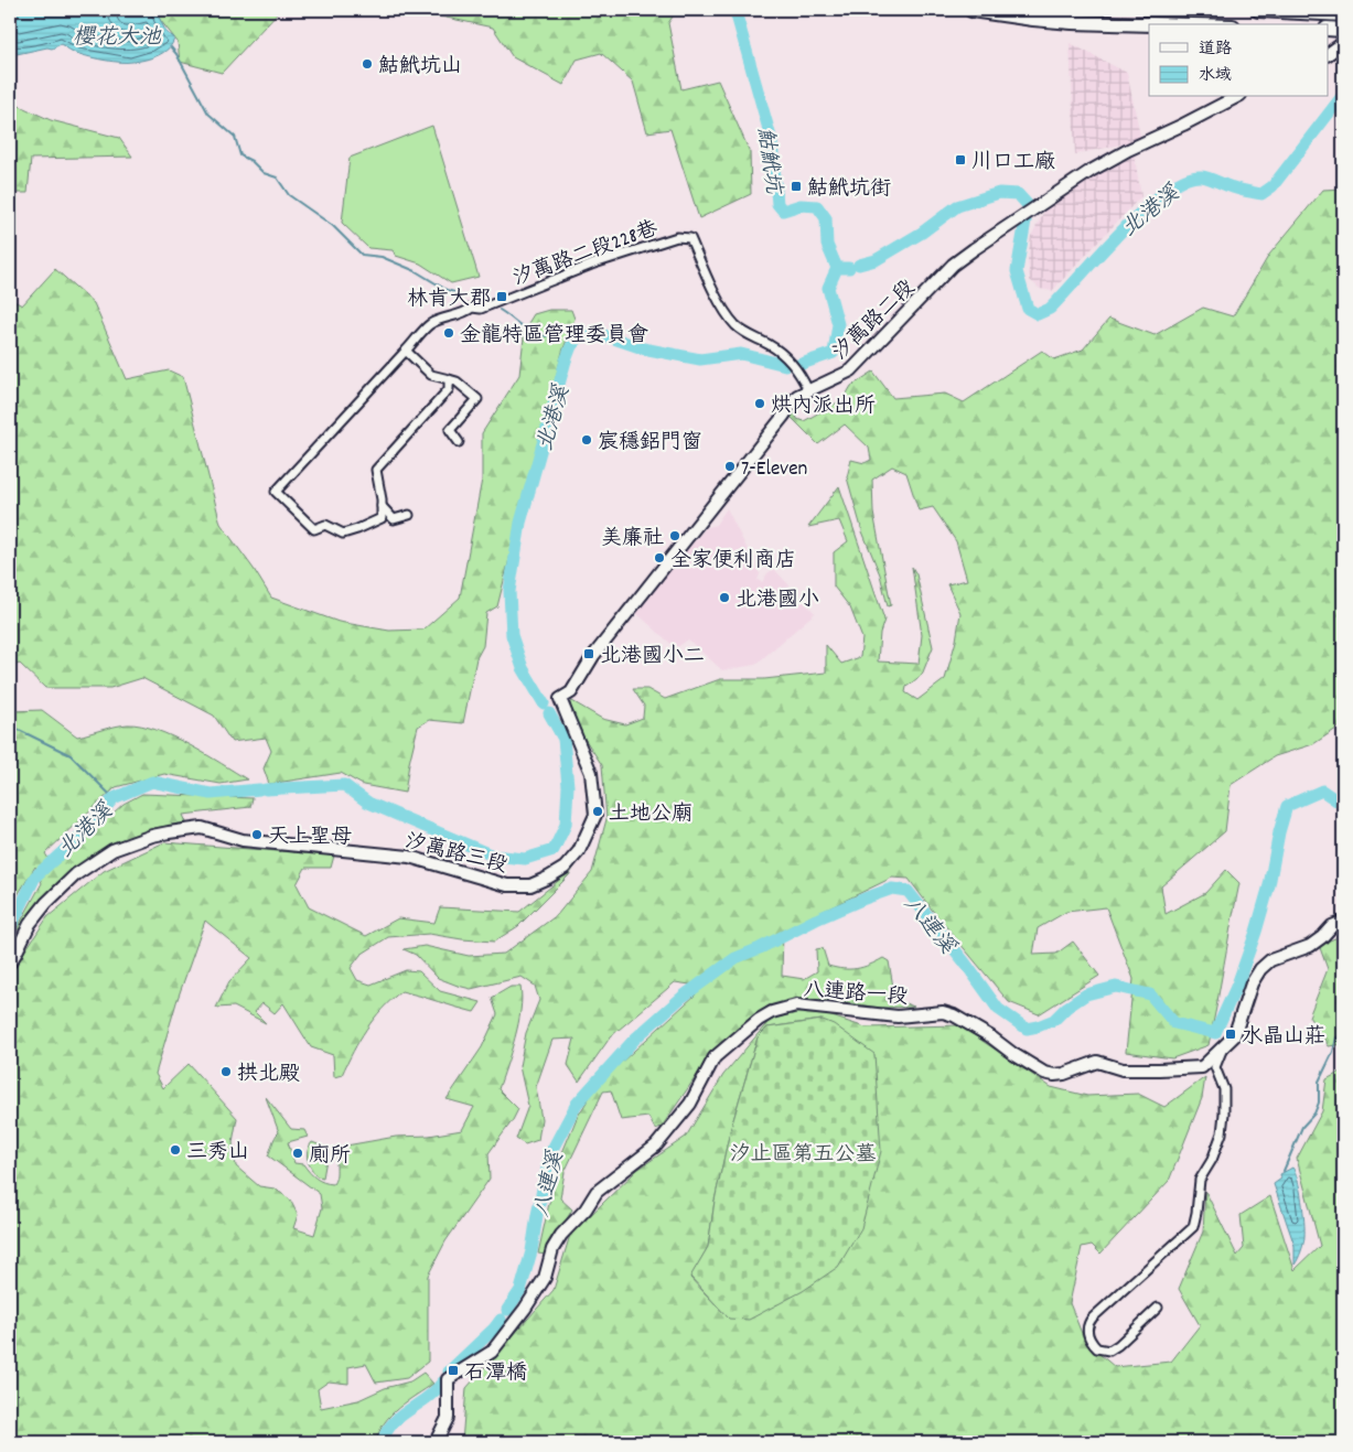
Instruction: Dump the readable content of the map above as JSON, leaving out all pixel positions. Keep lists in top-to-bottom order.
{
  "streets": {
    "street": [
      "汐萬路二段228巷",
      "汐萬路二段",
      "汐萬路三段",
      "八連路一段"
    ]
  },
  "crossings": [
    ["汐萬路二段228巷", "汐萬路二段"],
    ["汐萬路二段", "汐萬路三段"]
  ],
  "water": [
    "櫻花大池",
    "鮕鮘坑",
    "北港溪",
    "八連溪"
  ],
  "parks": ["汐止區第五公墓"],
  "places": {
    "other": [
      "鮕鮘坑山",
      "金龍特區管理委員會",
      "烘內派出所",
      "宸穩鋁門窗",
      "7-Eleven",
      "美廉社",
      "全家便利商店",
      "北港國小",
      "土地公廟",
      "天上聖母",
      "拱北殿",
      "三秀山",
      "廁所"
    ],
    "transit": [
      "川口工廠",
      "鮕鮘坑街",
      "林肯大郡",
      "北港國小二",
      "水晶山莊",
      "石潭橋"
    ]
  },
  "legend": ["道路", "水域"]
}
